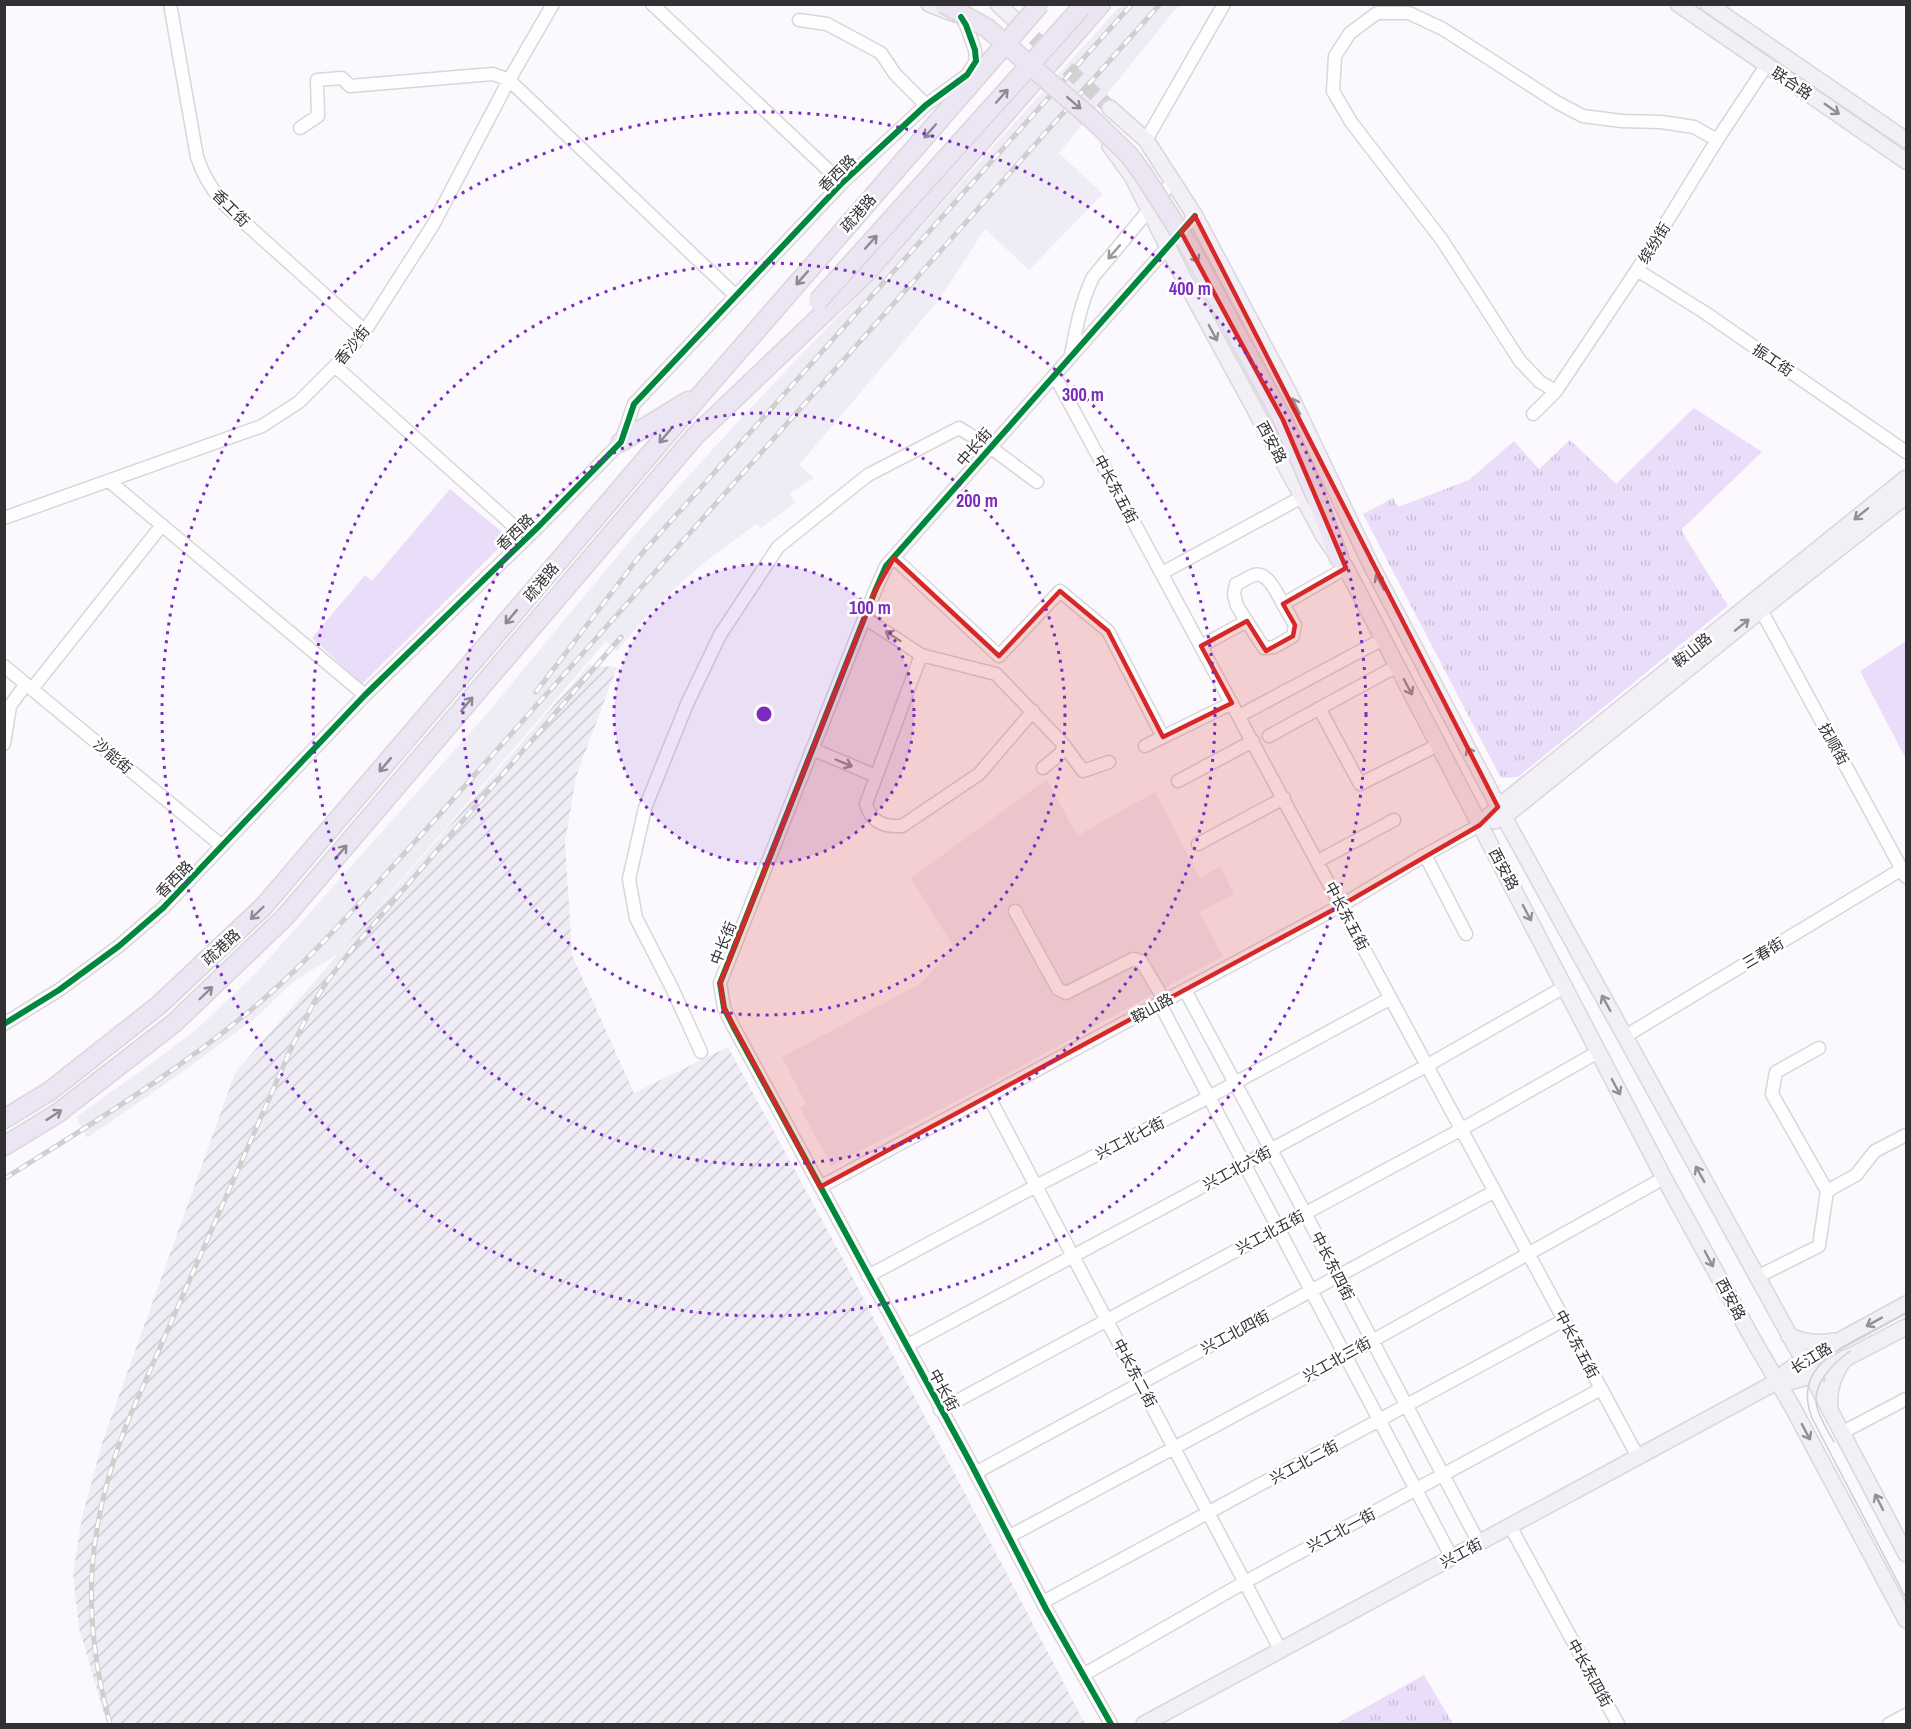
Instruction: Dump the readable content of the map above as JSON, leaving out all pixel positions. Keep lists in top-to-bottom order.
{
  "streets": {
    "highway": ["疏港路"],
    "main road": [
      "联合路",
      "西安路",
      "鞍山路",
      "长江路",
      "兴工街"
    ],
    "street": [
      "香西路",
      "香工街",
      "缤纷街",
      "香沙街",
      "振工街",
      "中长街",
      "中长东五街",
      "抚顺街",
      "沙能街",
      "三春街",
      "兴工北七街",
      "兴工北六街",
      "兴工北五街",
      "中长东四街",
      "兴工北四街",
      "兴工北三街",
      "中长东二街",
      "兴工北二街",
      "兴工北一街"
    ]
  },
  "crossings": [
    ["联合路", "缤纷街"],
    ["香西路", "沙能街"],
    ["香工街", "香沙街"],
    ["缤纷街", "振工街"],
    ["西安路", "中长街"],
    ["西安路", "鞍山路"],
    ["西安路", "三春街"],
    ["西安路", "兴工北六街"],
    ["西安路", "兴工北五街"],
    ["西安路", "长江路"],
    ["西安路", "兴工北三街"],
    ["西安路", "兴工街"],
    ["中长街", "中长东五街"],
    ["中长街", "鞍山路"],
    ["中长街", "兴工北七街"],
    ["中长街", "兴工北六街"],
    ["中长街", "兴工北五街"],
    ["中长街", "兴工北四街"],
    ["中长街", "兴工北三街"],
    ["中长街", "兴工北二街"],
    ["中长街", "兴工北一街"],
    ["中长东五街", "鞍山路"],
    ["中长东五街", "兴工北七街"],
    ["中长东五街", "兴工北六街"],
    ["中长东五街", "兴工北五街"],
    ["中长东五街", "兴工北四街"],
    ["中长东五街", "兴工北三街"],
    ["中长东五街", "兴工北二街"],
    ["中长东五街", "兴工北一街"],
    ["中长东五街", "兴工街"],
    ["鞍山路", "抚顺街"],
    ["鞍山路", "中长东四街"],
    ["鞍山路", "中长东二街"],
    ["抚顺街", "三春街"],
    ["兴工北七街", "中长东四街"],
    ["兴工北七街", "中长东二街"],
    ["兴工北六街", "中长东四街"],
    ["兴工北六街", "中长东二街"],
    ["兴工北五街", "中长东四街"],
    ["兴工北五街", "中长东二街"],
    ["中长东四街", "兴工北四街"],
    ["中长东四街", "兴工北三街"],
    ["中长东四街", "兴工北二街"],
    ["中长东四街", "兴工北一街"],
    ["中长东四街", "兴工街"],
    ["兴工北四街", "中长东二街"],
    ["长江路", "兴工街"],
    ["兴工北三街", "中长东二街"],
    ["中长东二街", "兴工北二街"],
    ["中长东二街", "兴工北一街"],
    ["中长东二街", "兴工街"]
  ],
  "rings": [
    "400 m",
    "300 m",
    "200 m",
    "100 m"
  ]
}
